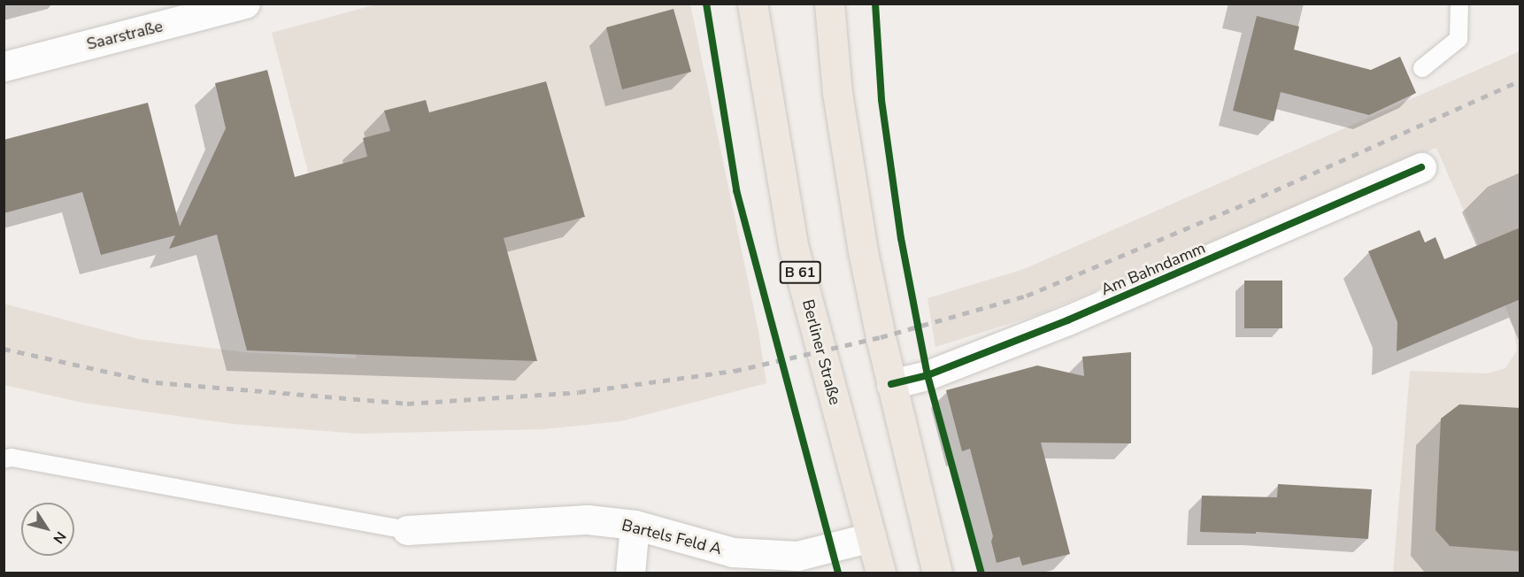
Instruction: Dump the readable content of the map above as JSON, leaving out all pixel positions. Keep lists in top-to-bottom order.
{
  "streets": {
    "main road": ["B 61", "Berliner Straße"],
    "street": ["Saarstraße", "Am Bahndamm", "Bartels Feld A"]
  },
  "crossings": [
    ["Berliner Straße", "Bartels Feld A"]
  ],
  "north": "bottom right"
}
